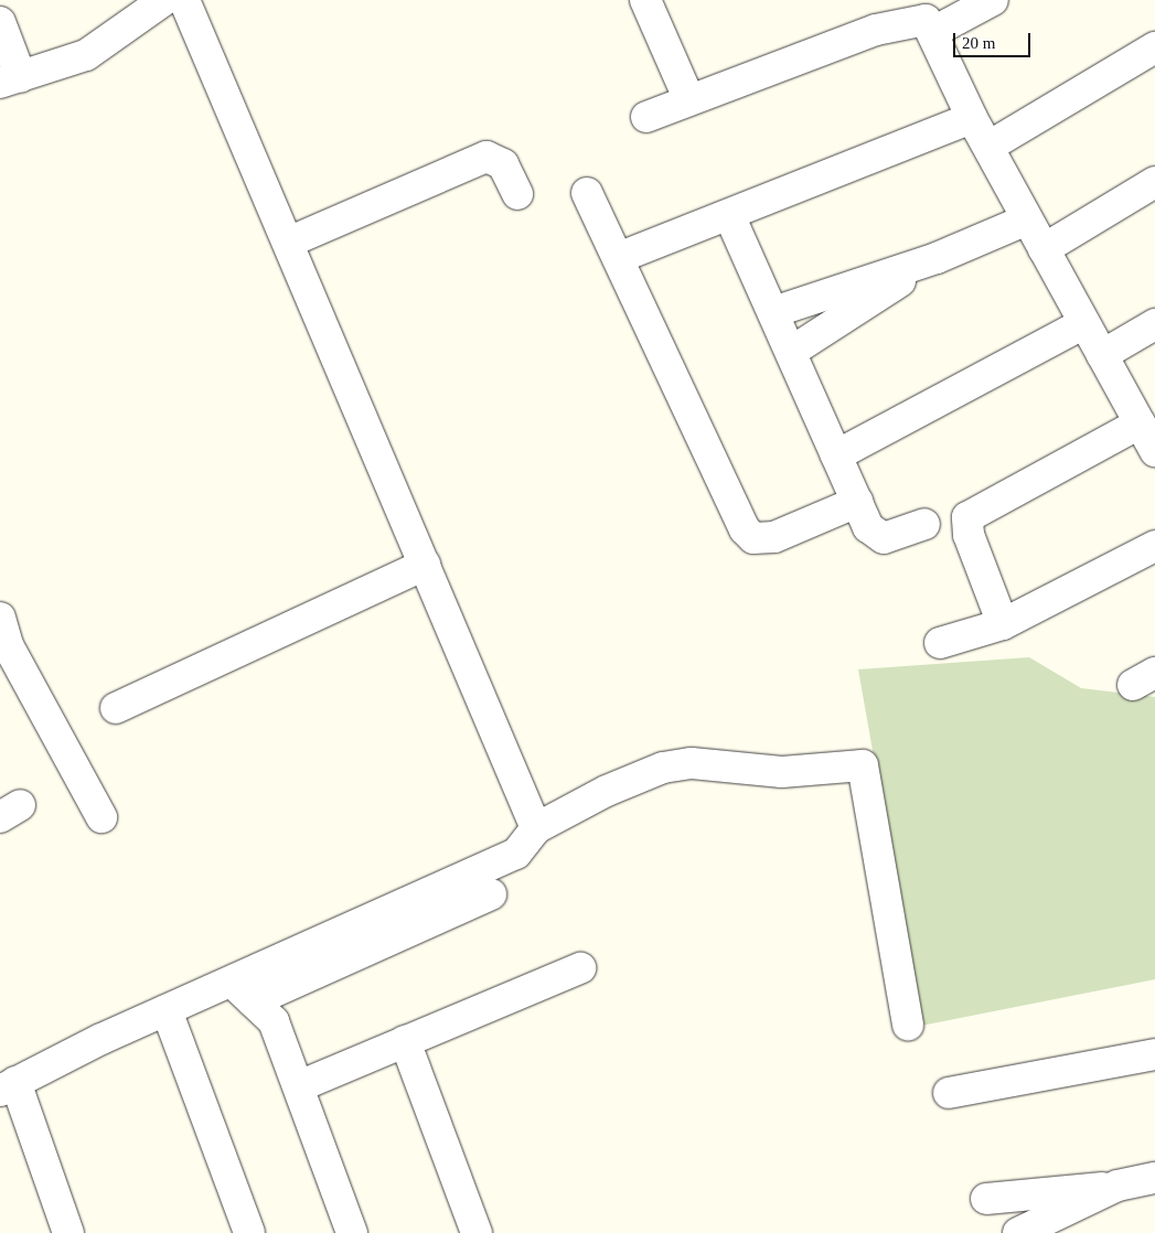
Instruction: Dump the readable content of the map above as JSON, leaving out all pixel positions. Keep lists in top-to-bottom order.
{
  "scale_bar": "20 m"
}
